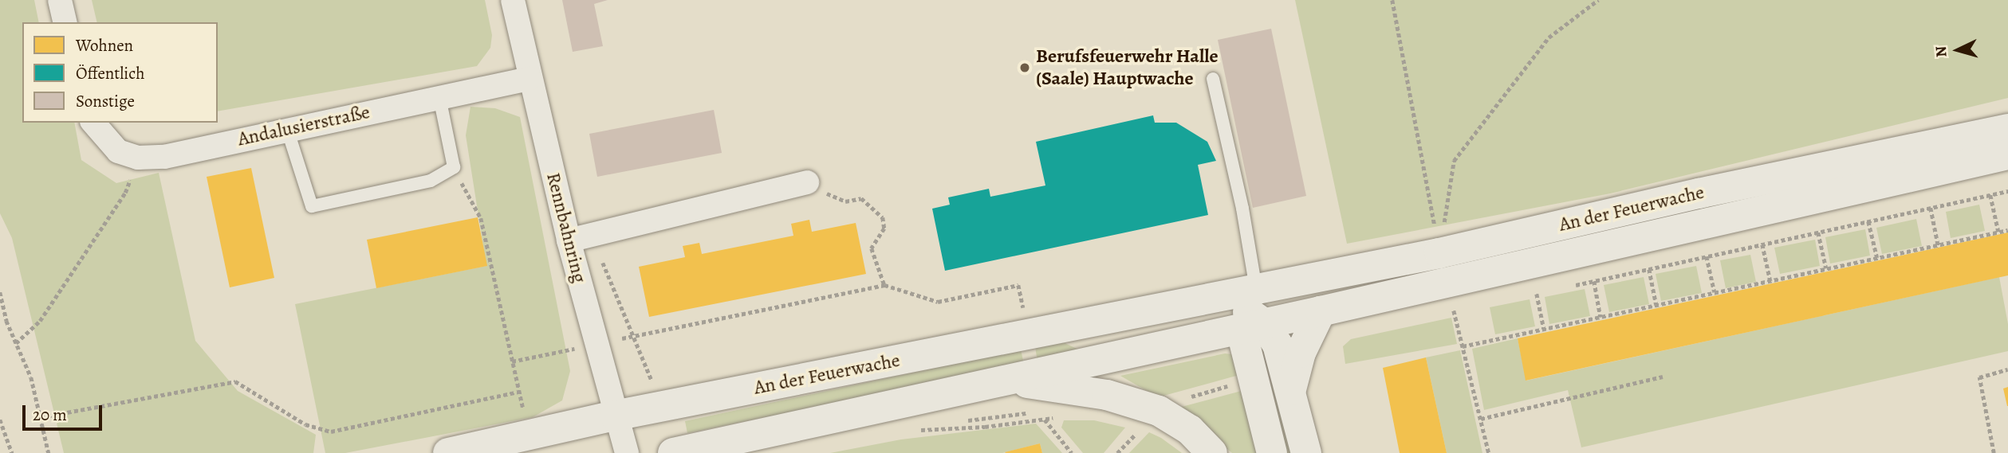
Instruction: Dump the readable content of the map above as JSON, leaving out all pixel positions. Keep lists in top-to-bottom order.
{
  "streets": {
    "street": ["Andalusierstraße", "An der Feuerwache", "Rennbahnring"]
  },
  "crossings": [
    ["Andalusierstraße", "Rennbahnring"],
    ["An der Feuerwache", "Rennbahnring"]
  ],
  "places": ["Berufsfeuerwehr Halle (Saale) Hauptwache"],
  "legend": ["Wohnen", "Öffentlich", "Sonstige"],
  "scale_bar": "20 m",
  "north": "left"
}
